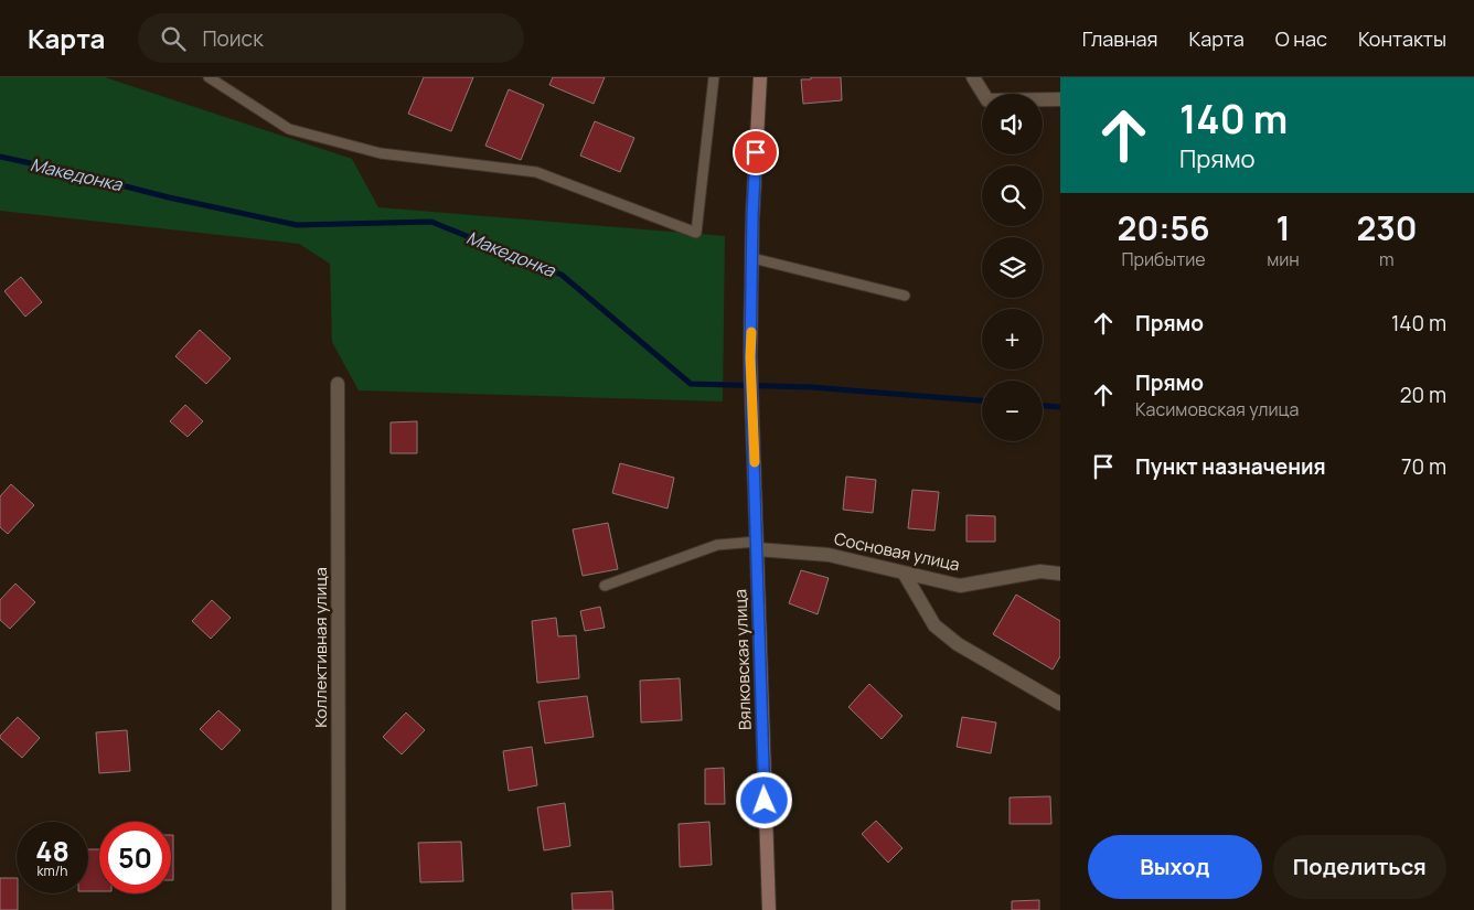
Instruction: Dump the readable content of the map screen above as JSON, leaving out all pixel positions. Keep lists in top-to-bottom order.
{
  "streets": {
    "main road": ["Вялковская улица"],
    "street": ["Сосновая улица", "Коллективная улица"]
  },
  "crossings": [
    ["Сосновая улица", "Вялковская улица"]
  ],
  "water": ["Македонка"],
  "page": {
    "header": "Карта",
    "search": "Поиск",
    "nav": [
      "Главная",
      "Карта",
      "О нас",
      "Контакты"
    ],
    "turn": ["140 m", "Прямо"],
    "map_buttons": ["+", "−"],
    "eta": [
      "20:56",
      "Прибытие",
      "1",
      "мин",
      "230",
      "m"
    ],
    "list": [
      {
        "name": "Прямо",
        "value": "140 m"
      },
      {
        "name": "Прямо",
        "note": "Касимовская улица",
        "value": "20 m"
      },
      {
        "name": "Пункт назначения",
        "value": "70 m"
      }
    ],
    "speed": "48 km/h",
    "limit": "50",
    "buttons": ["Выход", "Поделиться"]
  }
}
